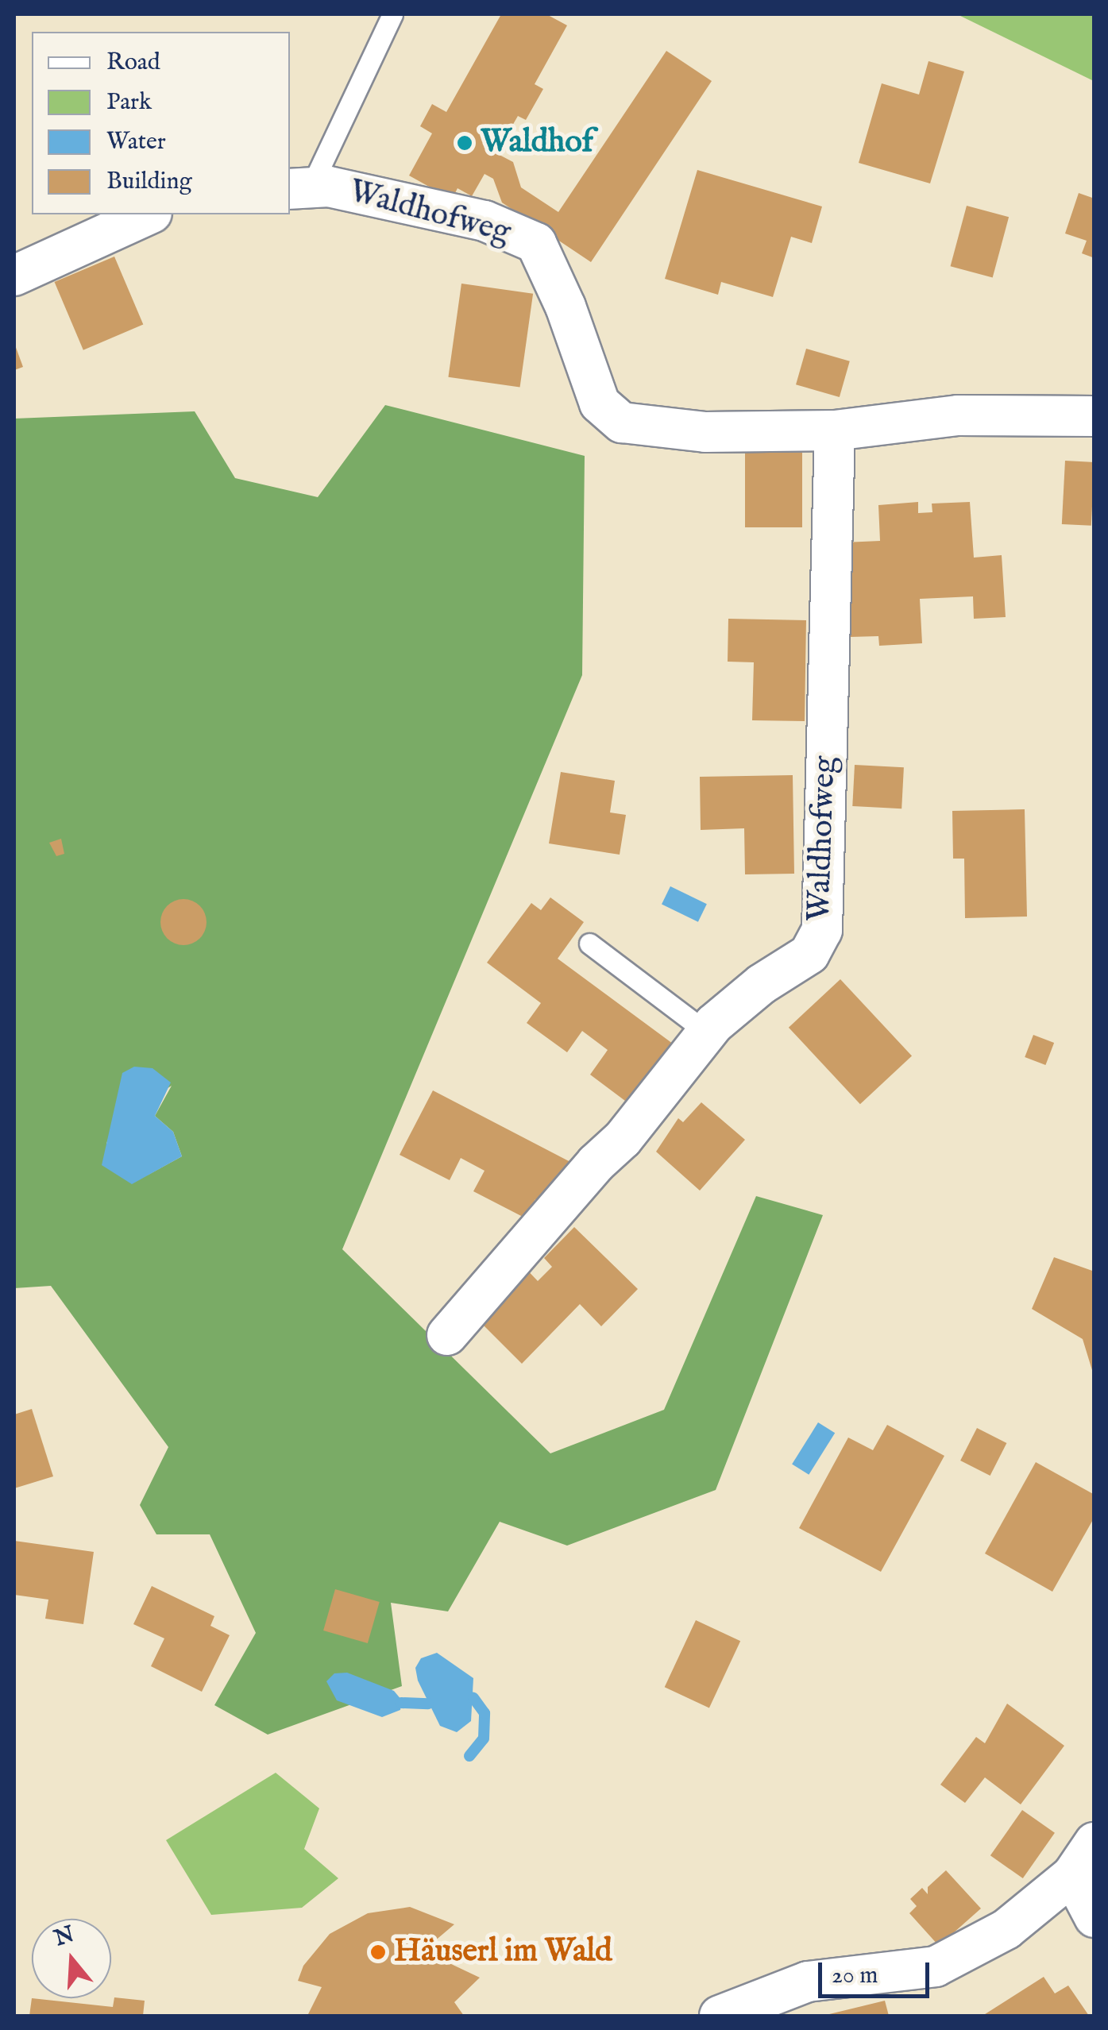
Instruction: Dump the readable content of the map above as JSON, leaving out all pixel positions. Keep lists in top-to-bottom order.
{
  "streets": {
    "street": ["Waldhofweg"]
  },
  "places": ["Waldhof", "Häuserl im Wald"],
  "legend": [
    "Road",
    "Park",
    "Water",
    "Building"
  ],
  "scale_bar": "20 m",
  "north": "top"
}
